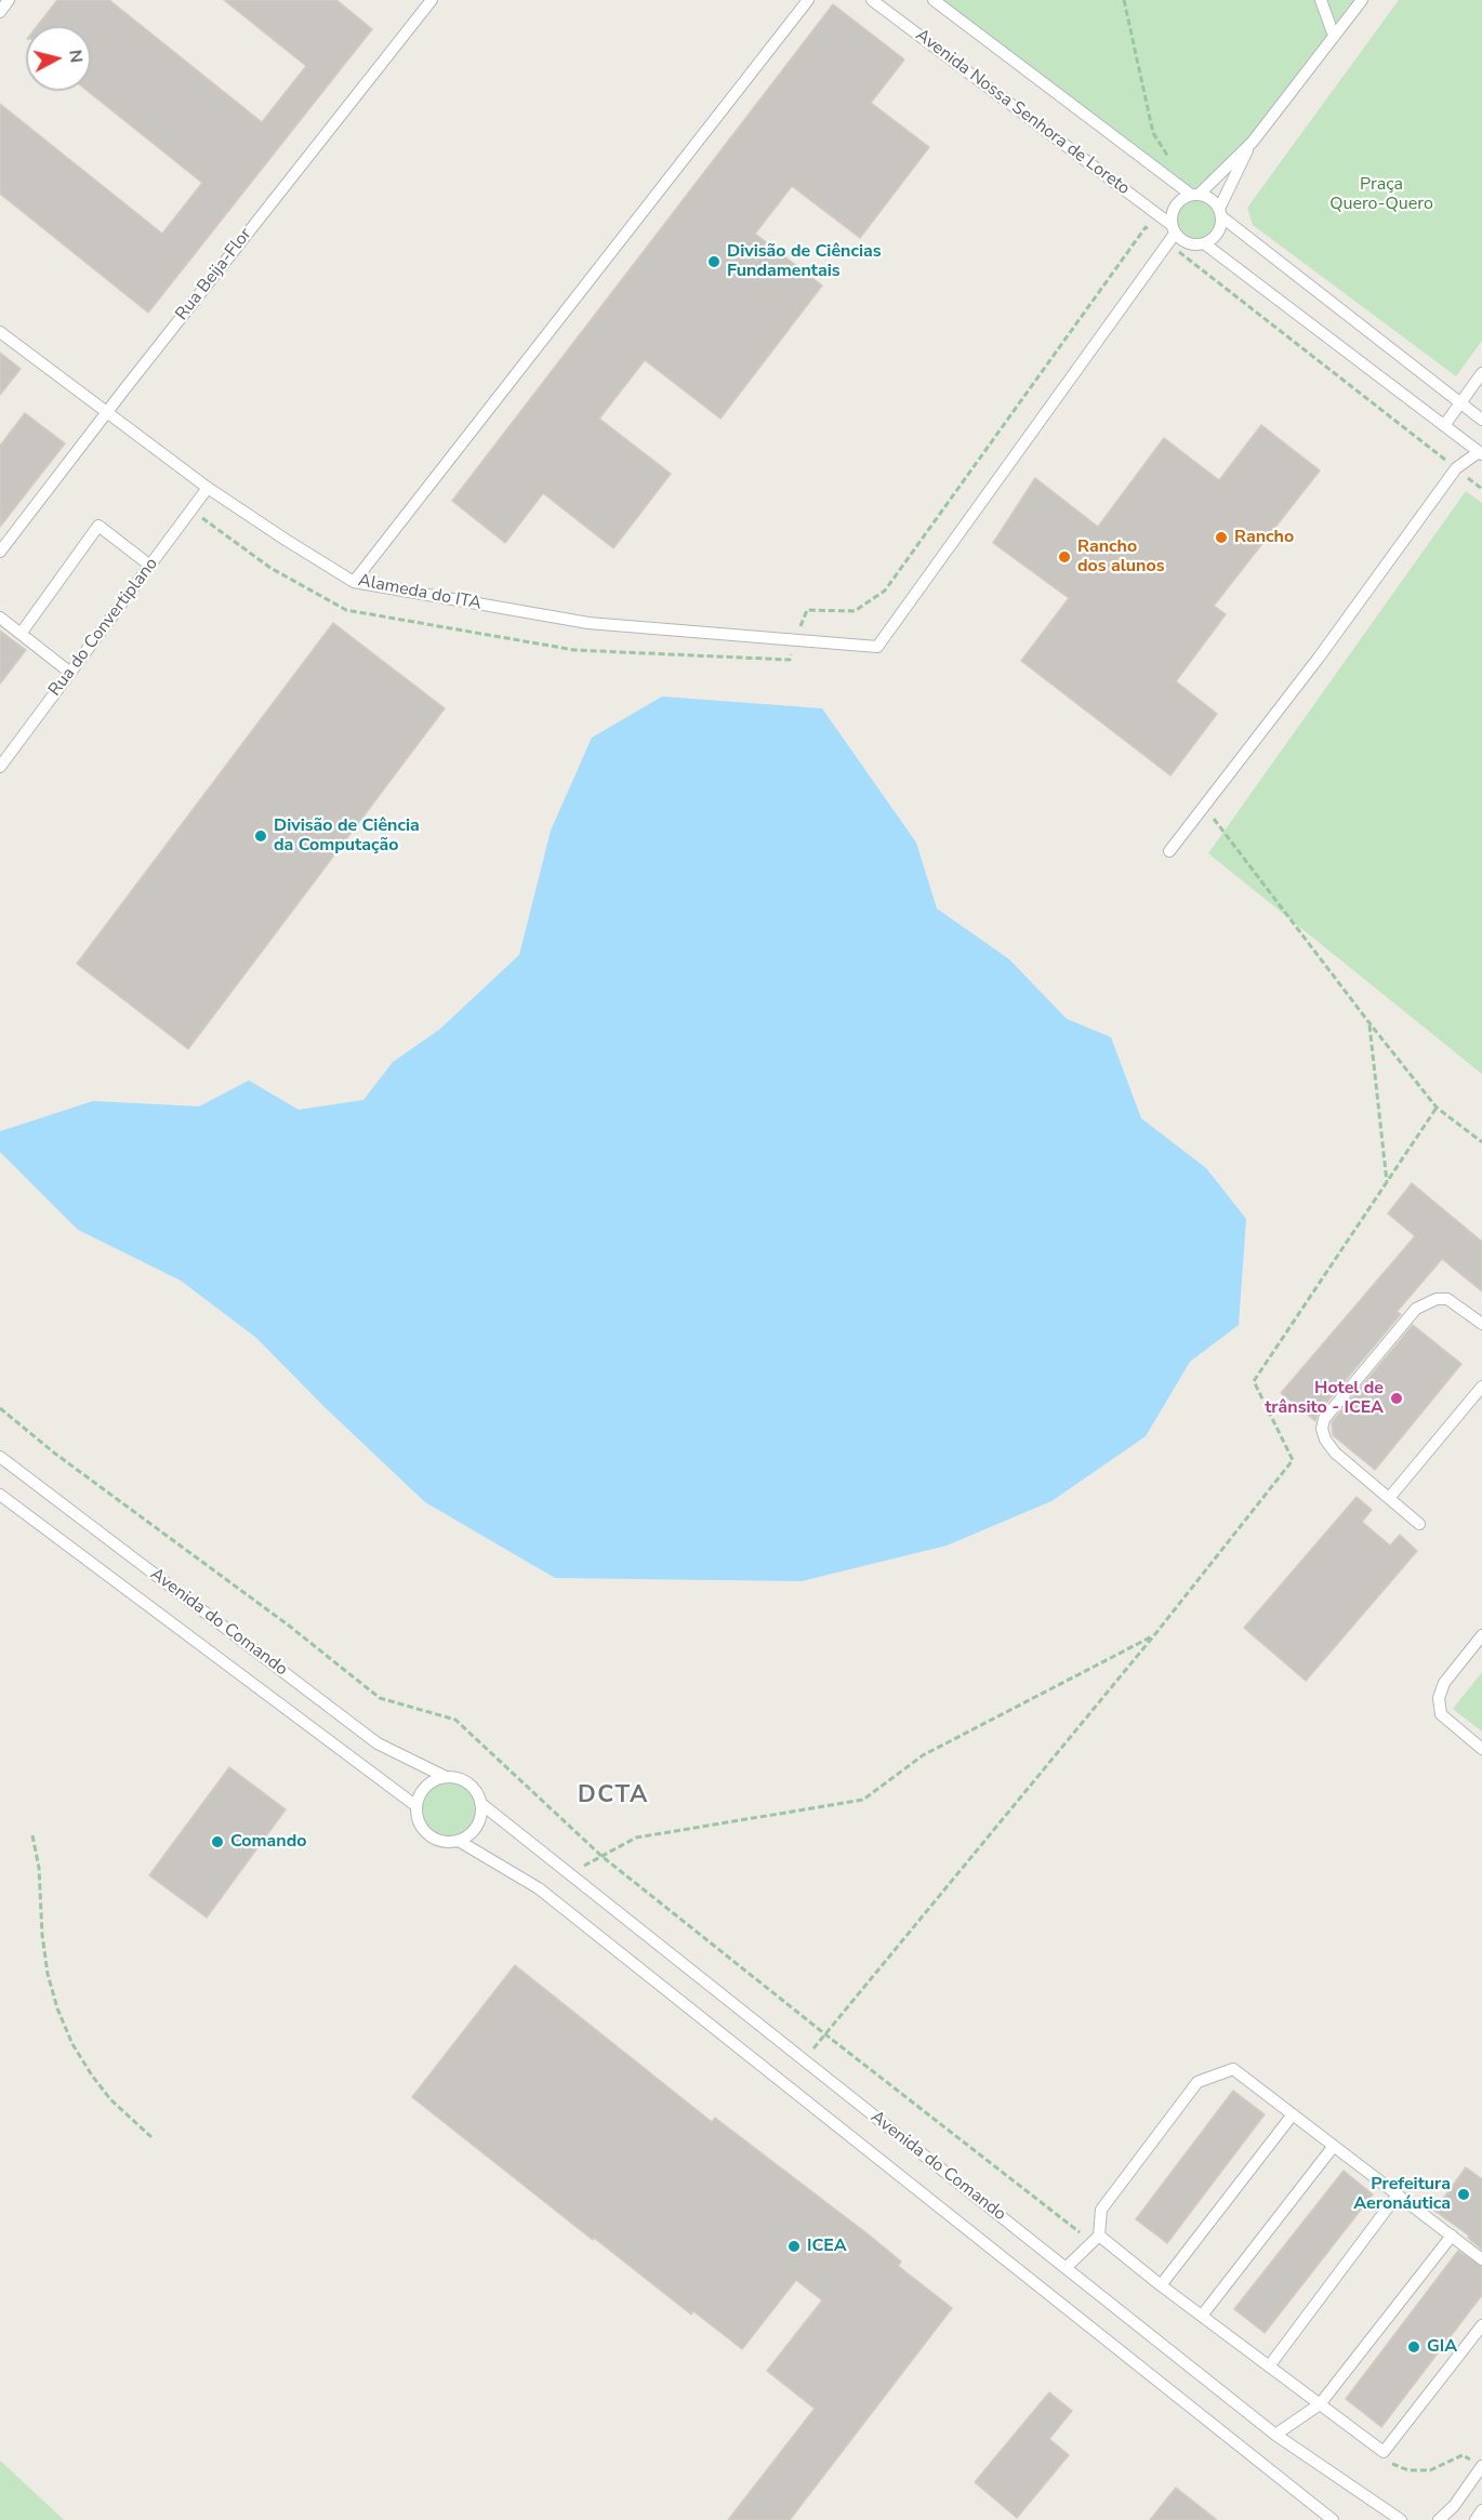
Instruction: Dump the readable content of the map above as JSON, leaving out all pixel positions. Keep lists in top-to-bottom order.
{
  "streets": {
    "lane": [
      "Avenida Nossa Senhora de Loreto",
      "Rua Beija-Flor",
      "Alameda do ITA",
      "Rua do Convertiplano",
      "Avenida do Comando"
    ]
  },
  "crossings": [
    ["Avenida Nossa Senhora de Loreto", "Alameda do ITA"],
    ["Rua Beija-Flor", "Alameda do ITA"],
    ["Alameda do ITA", "Rua do Convertiplano"]
  ],
  "districts": ["DCTA"],
  "parks": ["Praça Quero-Quero"],
  "places": [
    "Divisão de Ciências Fundamentais",
    "Rancho",
    "Rancho dos alunos",
    "Divisão de Ciência da Computação",
    "Hotel de trânsito - ICEA",
    "Comando",
    "Prefeitura Aeronáutica",
    "ICEA",
    "GIA"
  ],
  "north": "right"
}
